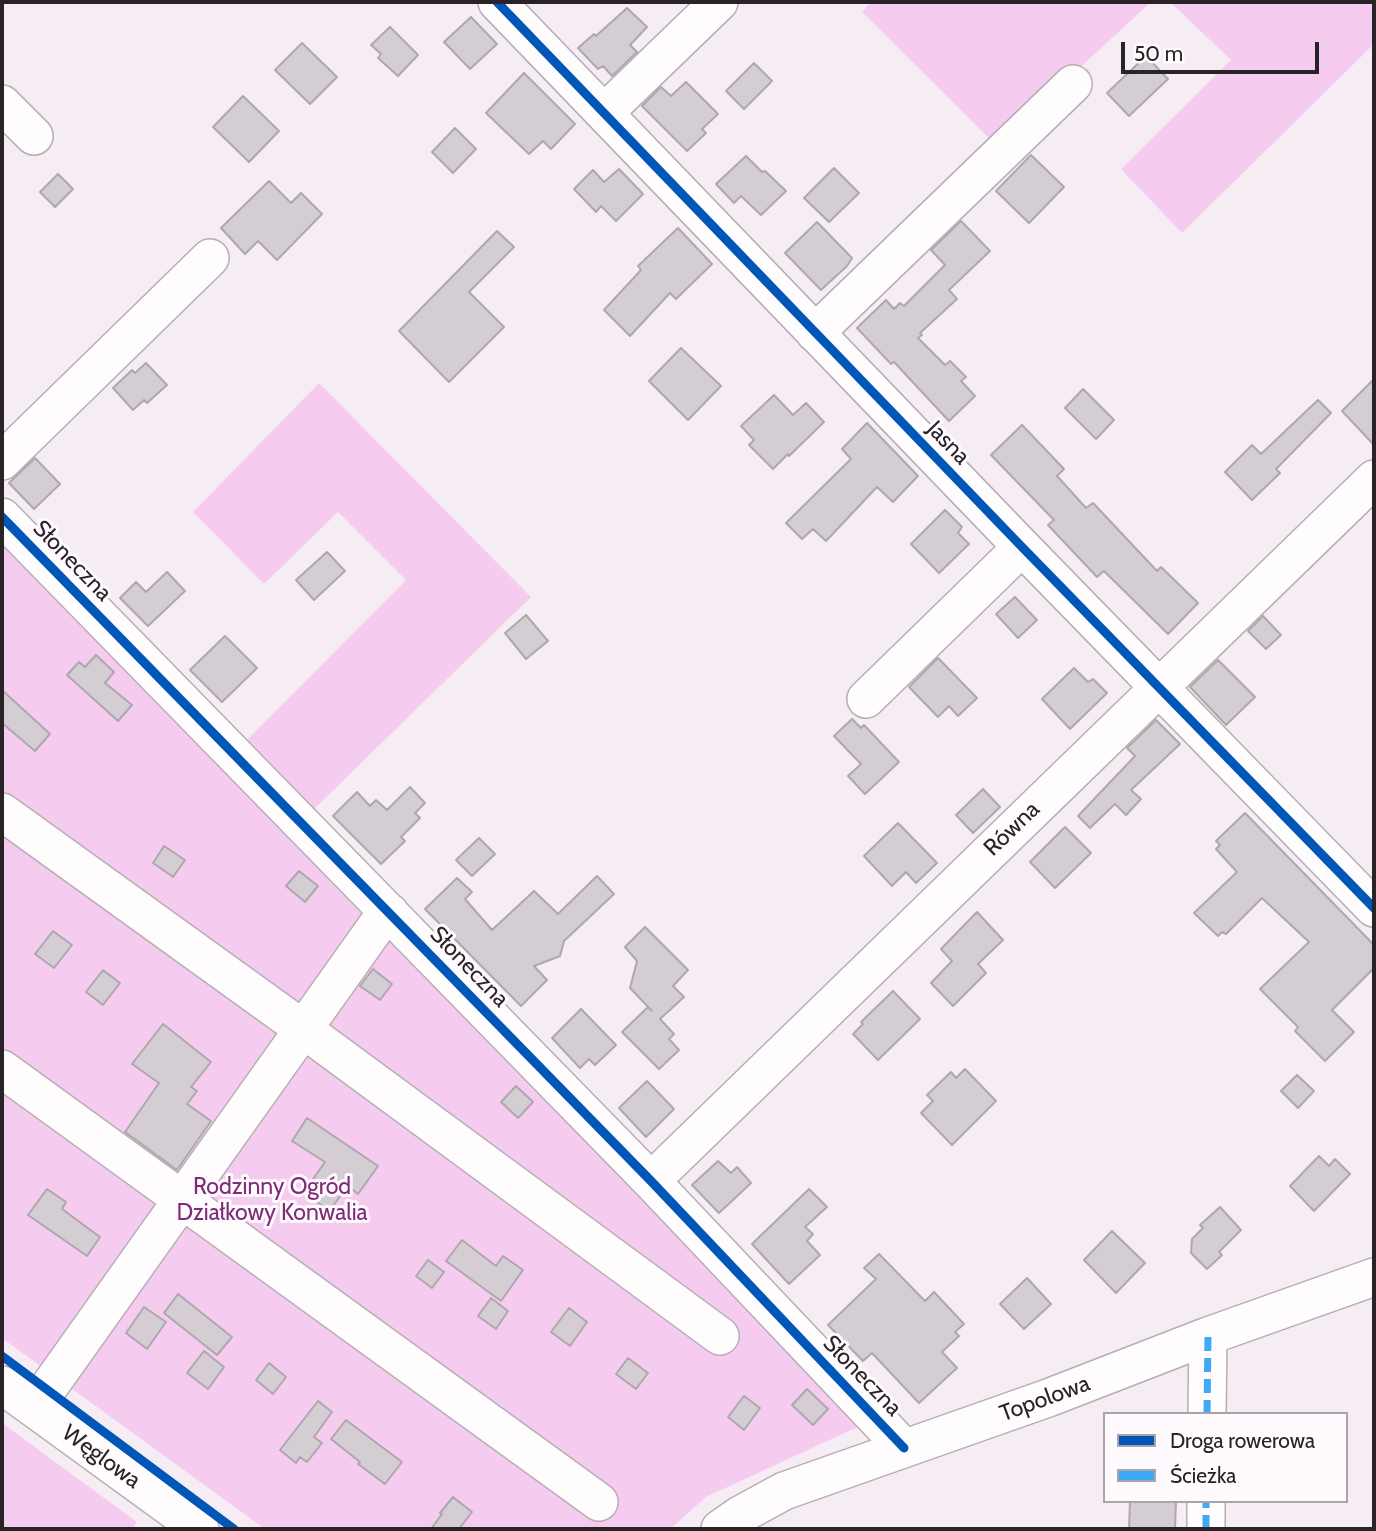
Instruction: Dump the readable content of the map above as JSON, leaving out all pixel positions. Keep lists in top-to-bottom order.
{
  "streets": {
    "street": [
      "Jasna",
      "Słoneczna",
      "Równa",
      "Topolowa",
      "Węglowa"
    ]
  },
  "crossings": [
    ["Jasna", "Równa"],
    ["Słoneczna", "Równa"],
    ["Słoneczna", "Topolowa"]
  ],
  "parks": ["Rodzinny Ogród Działkowy Konwalia"],
  "legend": ["Droga rowerowa", "Ścieżka"],
  "scale_bar": "50 m"
}
